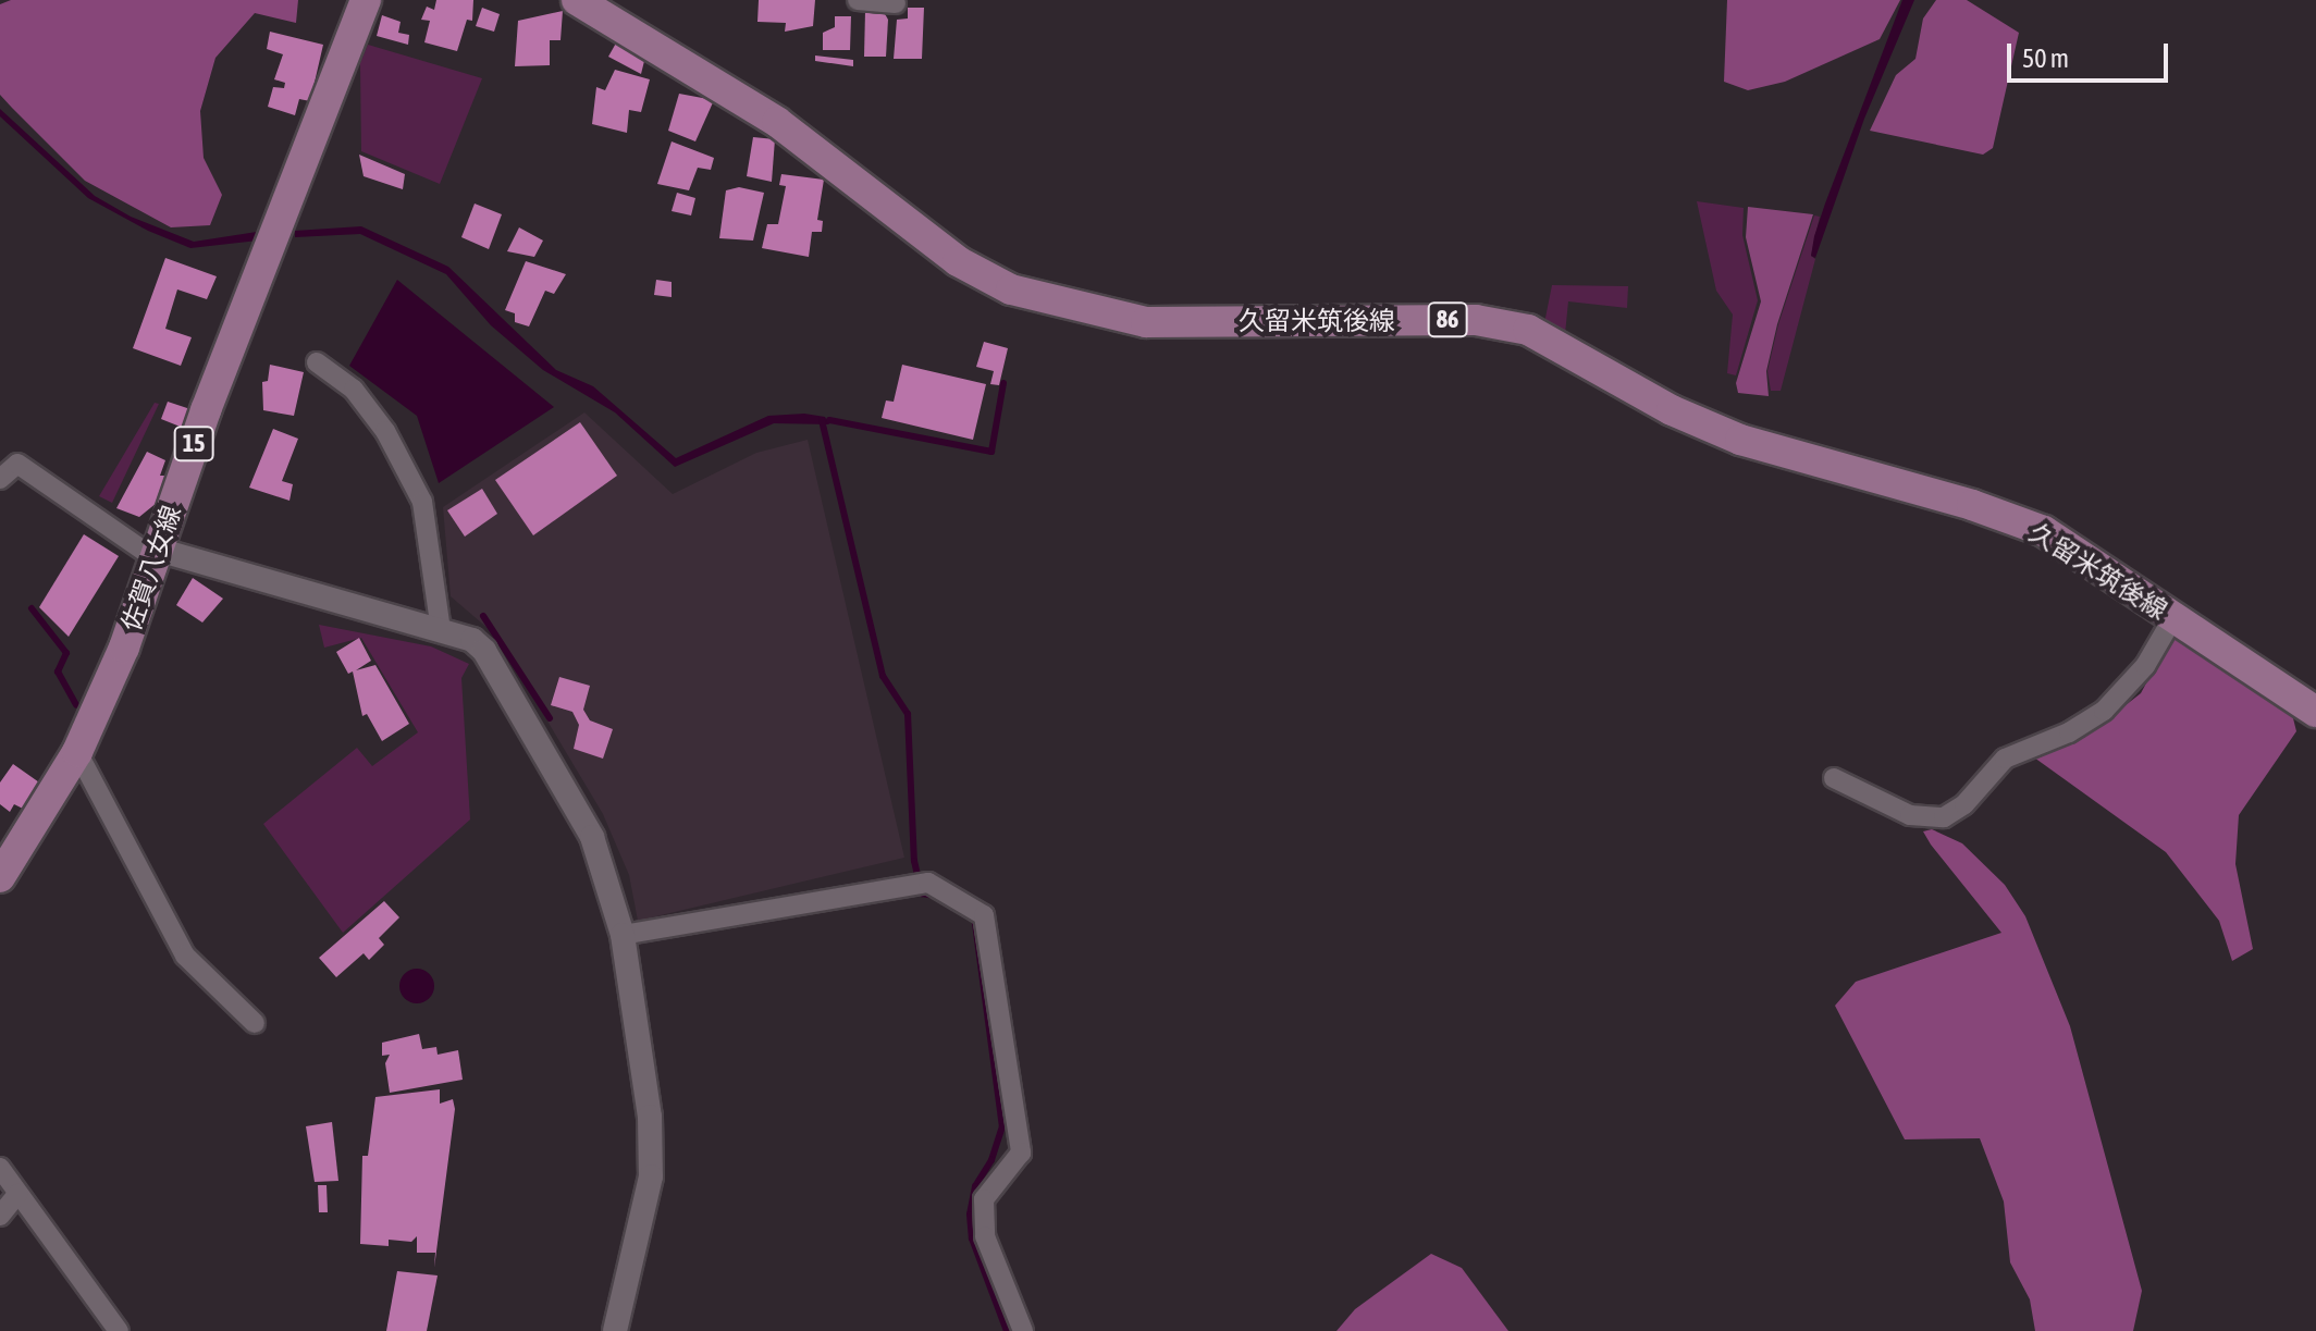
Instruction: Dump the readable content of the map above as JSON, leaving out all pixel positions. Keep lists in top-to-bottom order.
{
  "streets": {
    "main road": [
      "86",
      "久留米筑後線",
      "15",
      "佐賀八女線"
    ]
  },
  "scale_bar": "50 m"
}
